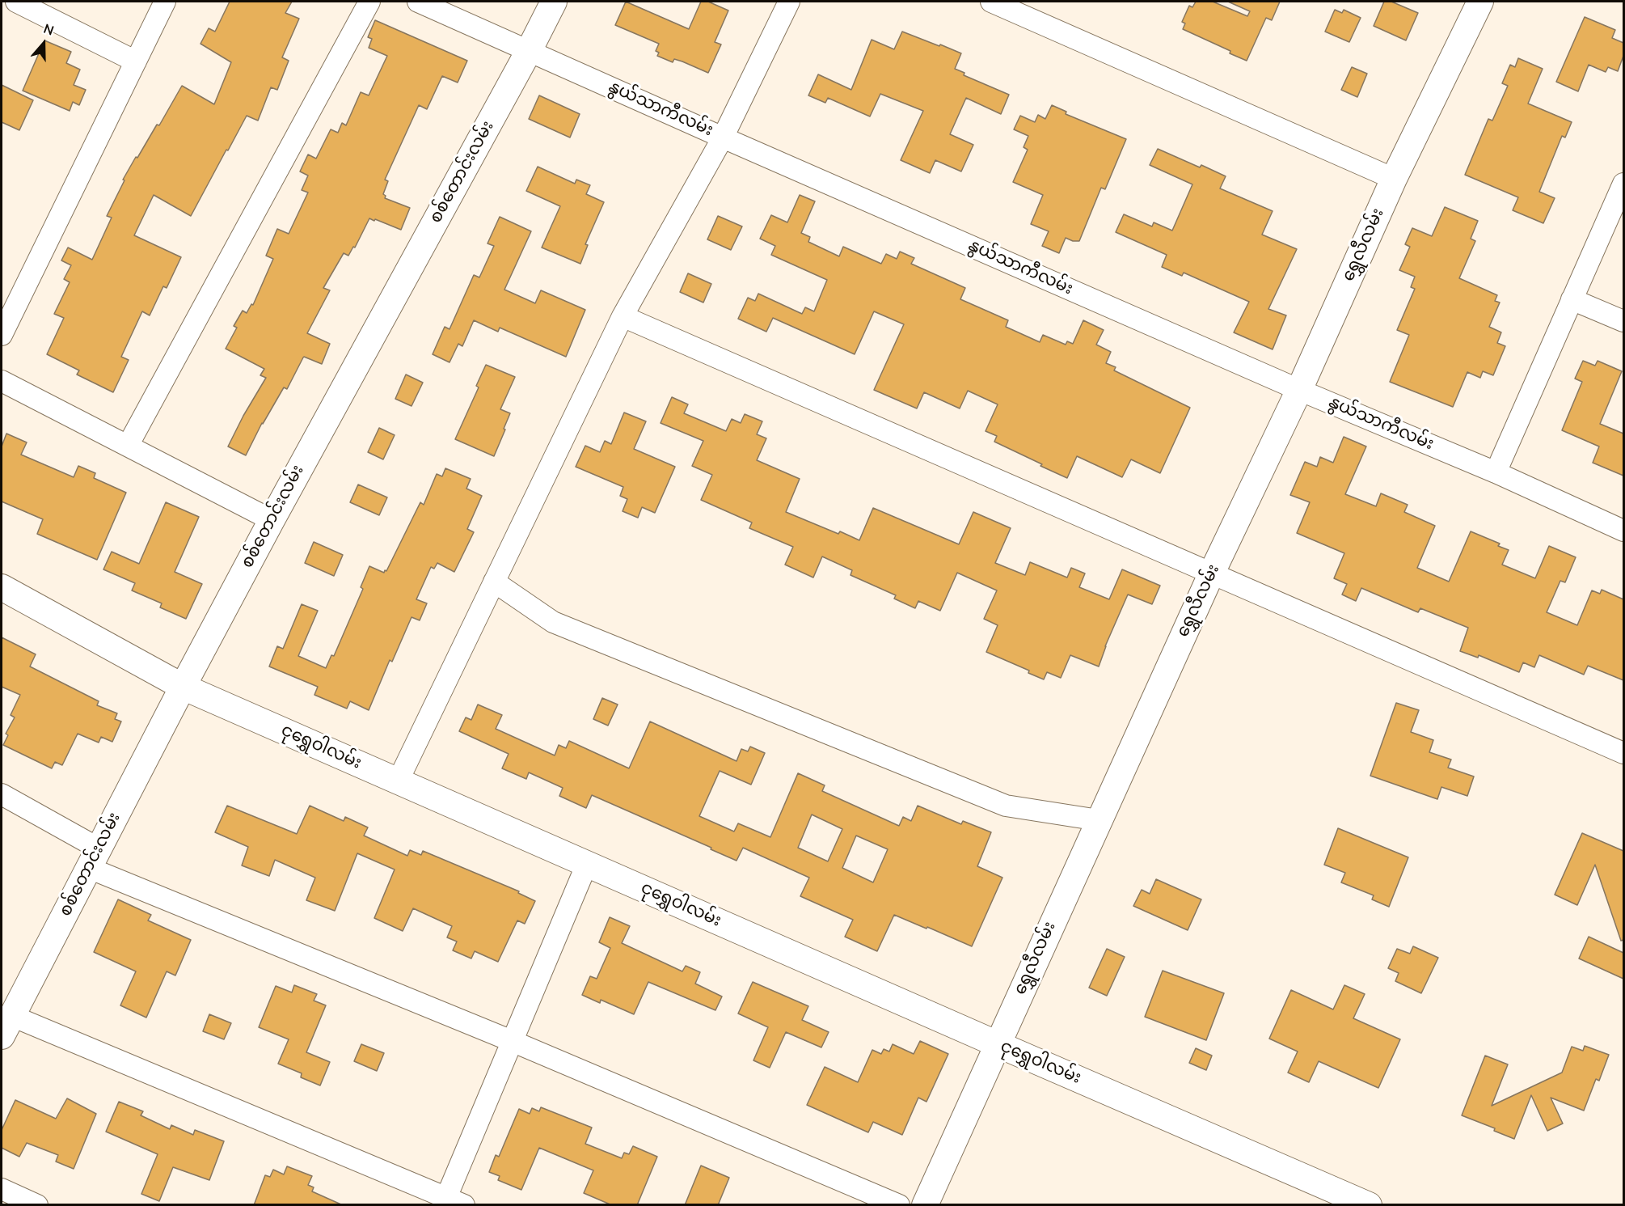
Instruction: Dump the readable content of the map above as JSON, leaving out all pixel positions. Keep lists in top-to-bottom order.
{
  "streets": {
    "street": [
      "နွယ်သာကီလမ်း",
      "စစ်တောင်းလမ်း",
      "ရွှေလီလမ်း",
      "ငုရွှေဝါလမ်း"
    ]
  },
  "crossings": [
    ["နွယ်သာကီလမ်း", "စစ်တောင်းလမ်း"],
    ["နွယ်သာကီလမ်း", "ရွှေလီလမ်း"],
    ["စစ်တောင်းလမ်း", "ငုရွှေဝါလမ်း"],
    ["ရွှေလီလမ်း", "ငုရွှေဝါလမ်း"]
  ],
  "north": "top"
}
